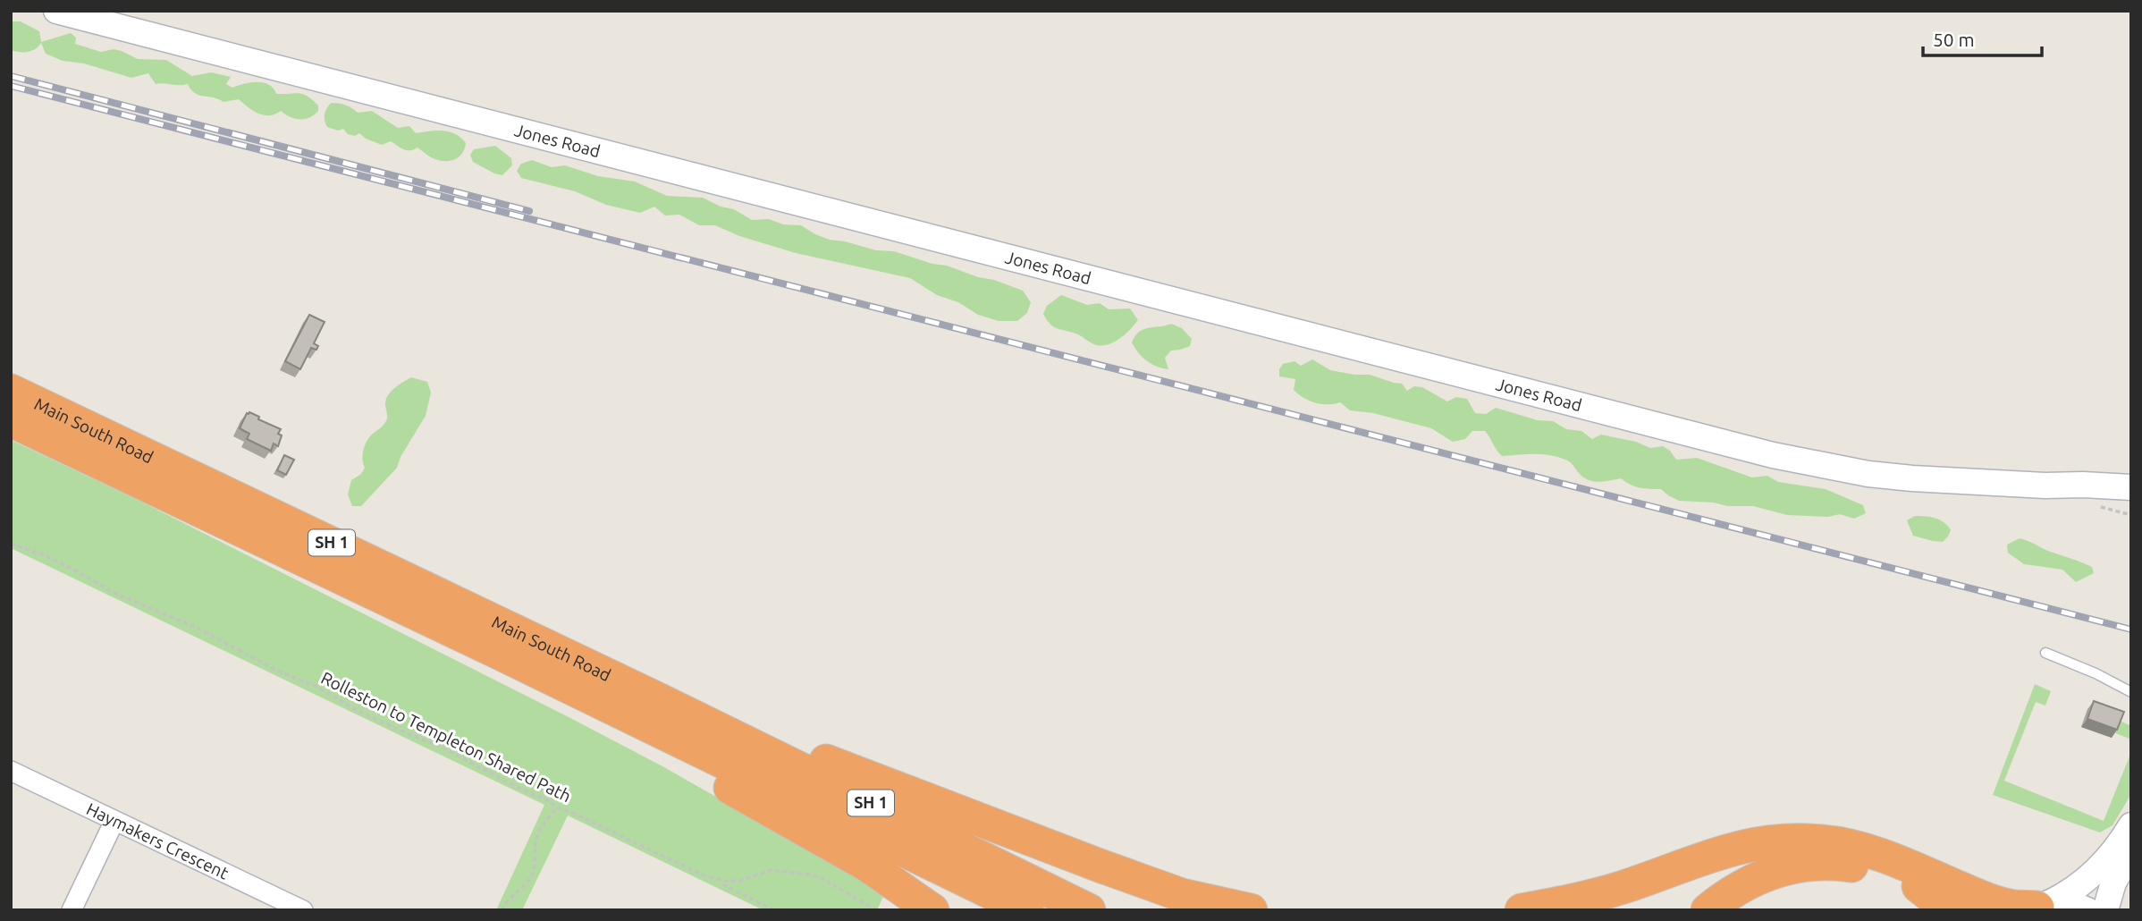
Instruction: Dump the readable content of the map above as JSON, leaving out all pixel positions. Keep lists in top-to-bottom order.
{
  "streets": {
    "highway": ["Main South Road", "SH 1"],
    "main road": ["Jones Road"],
    "street": ["Haymakers Crescent"],
    "path": ["Rolleston to Templeton Shared Path"]
  },
  "scale_bar": "50 m"
}
